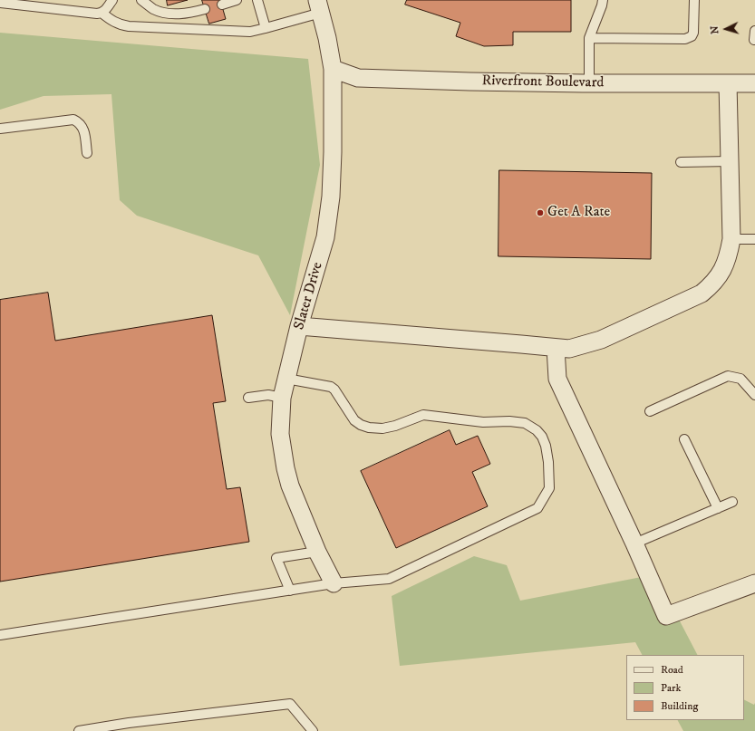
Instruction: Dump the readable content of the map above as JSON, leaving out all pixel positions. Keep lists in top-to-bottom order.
{
  "streets": {
    "street": ["Riverfront Boulevard", "Slater Drive"]
  },
  "crossings": [
    ["Riverfront Boulevard", "Slater Drive"]
  ],
  "places": ["Get A Rate"],
  "legend": ["Road", "Park", "Building"],
  "north": "left"
}
